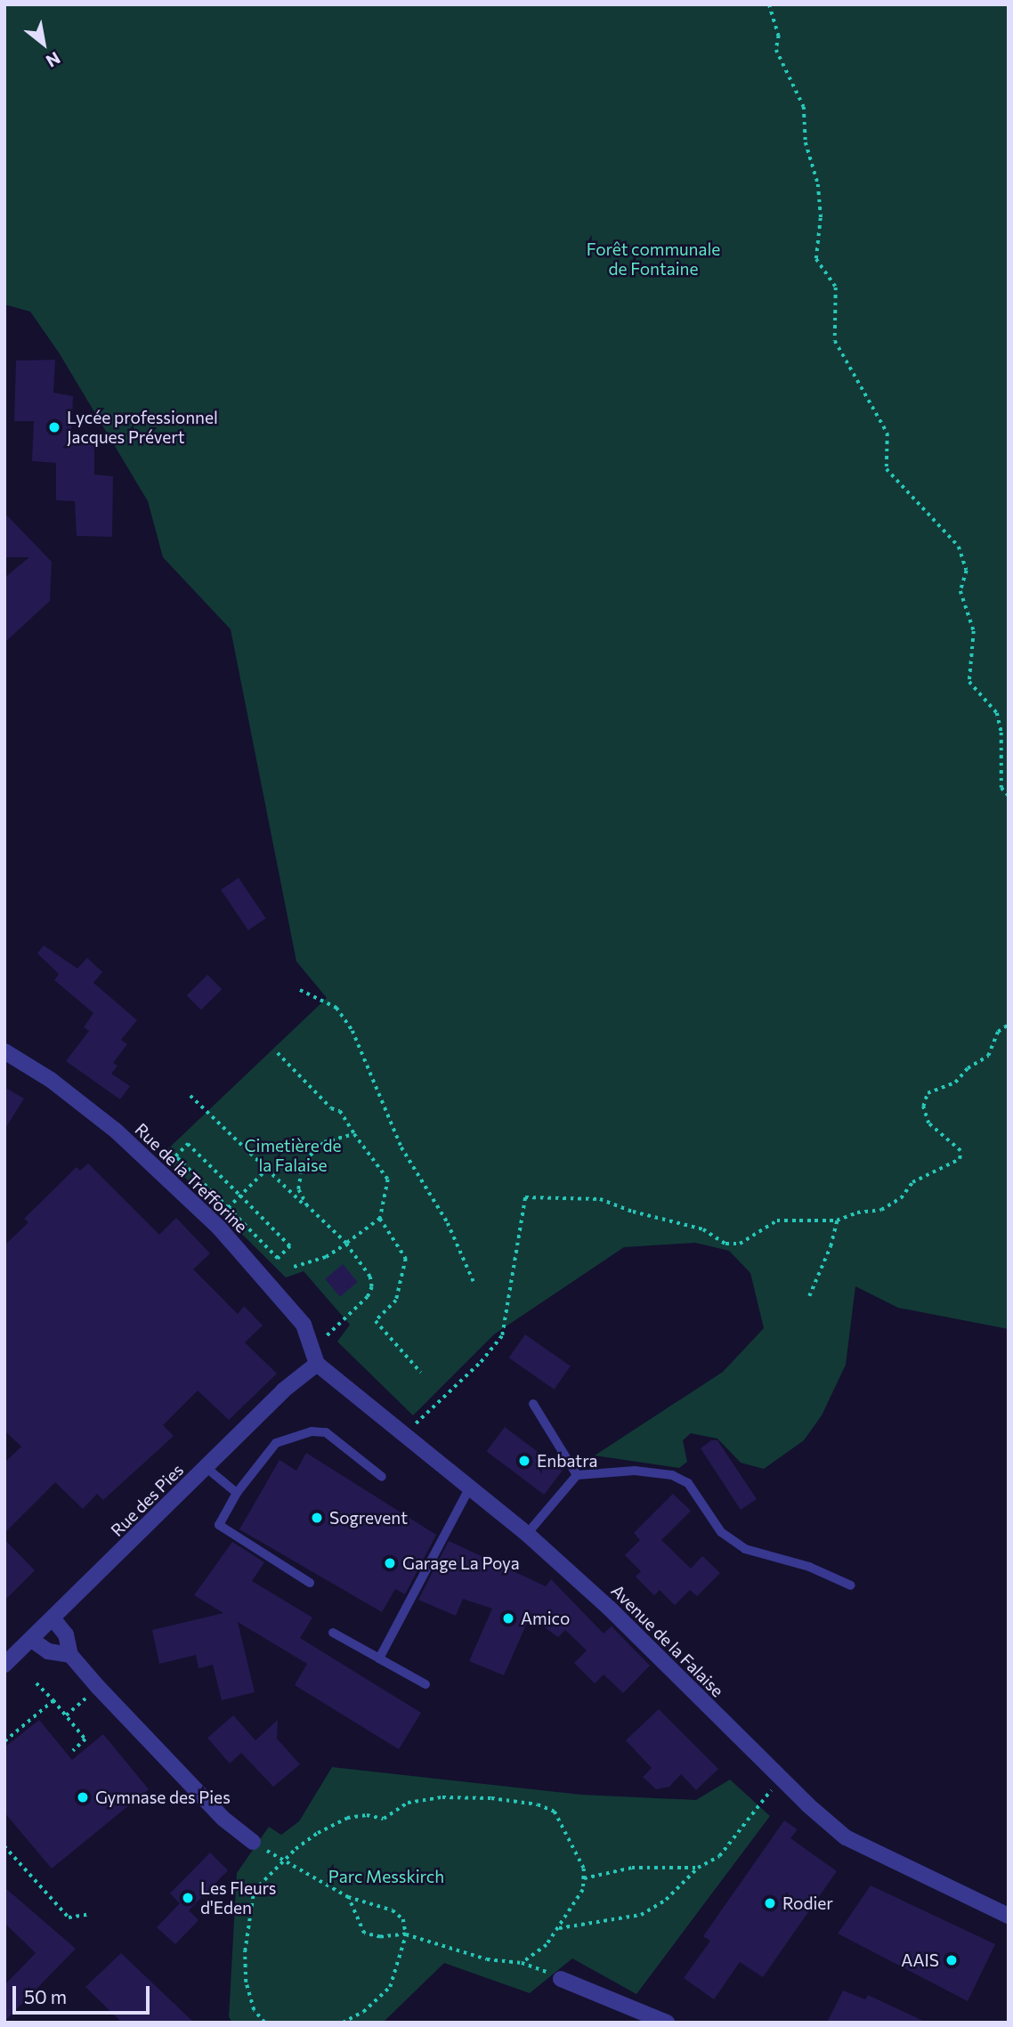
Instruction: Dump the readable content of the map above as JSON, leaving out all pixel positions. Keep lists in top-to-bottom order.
{
  "streets": {
    "street": ["Rue de la Trefforine", "Rue des Pies", "Avenue de la Falaise"]
  },
  "crossings": [
    ["Rue de la Trefforine", "Rue des Pies"],
    ["Rue de la Trefforine", "Avenue de la Falaise"],
    ["Rue des Pies", "Avenue de la Falaise"]
  ],
  "parks": ["Forêt communale de Fontaine", "Cimetière de la Falaise", "Parc Messkirch"],
  "places": [
    "Lycée professionnel Jacques Prévert",
    "Enbatra",
    "Sogrevent",
    "Garage La Poya",
    "Amico",
    "Gymnase des Pies",
    "Les Fleurs d'Eden",
    "Rodier",
    "AAIS"
  ],
  "scale_bar": "50 m",
  "north": "bottom right"
}
